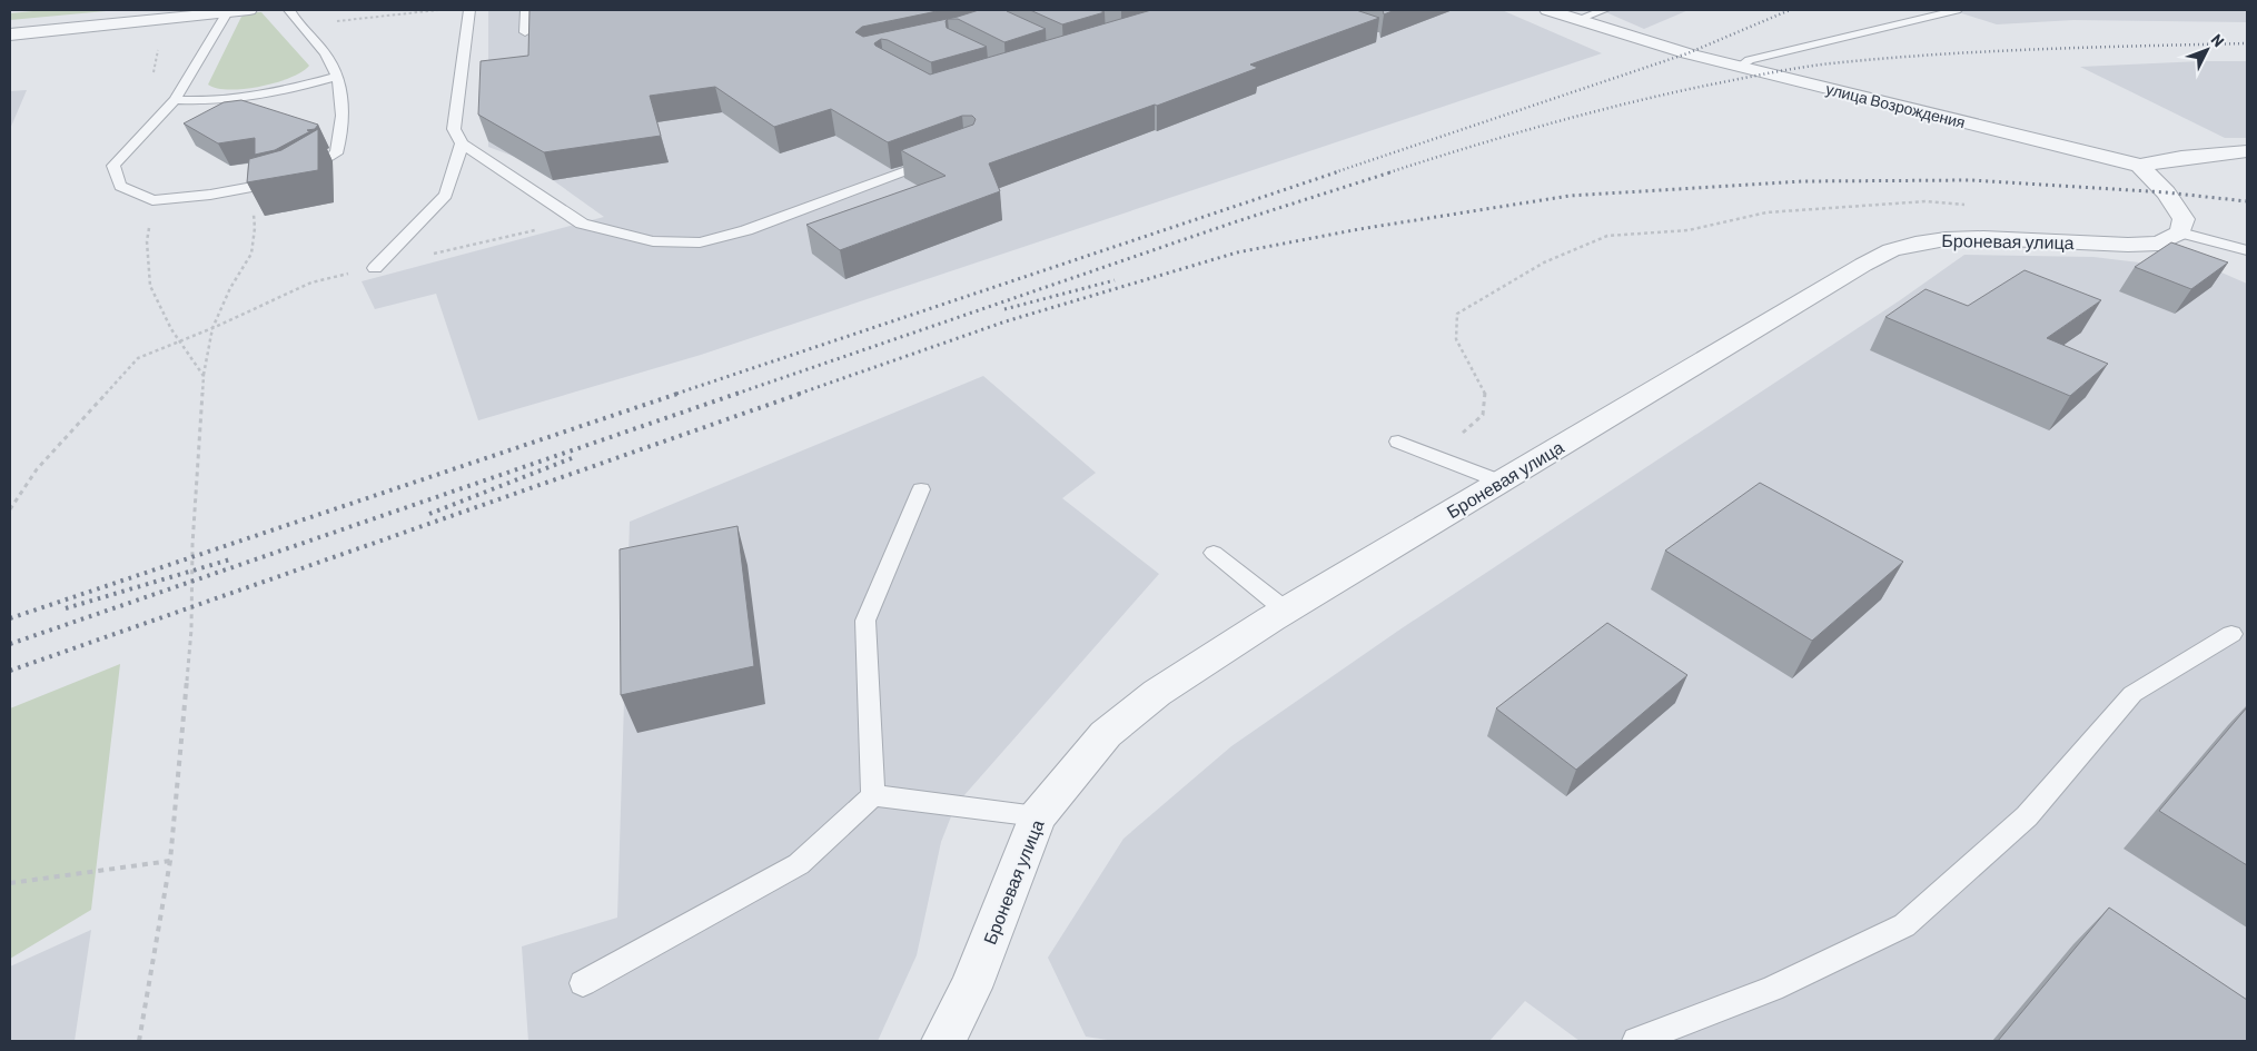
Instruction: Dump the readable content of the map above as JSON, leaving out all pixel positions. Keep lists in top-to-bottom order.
{
  "streets": {
    "street": ["улица Возрождения", "Броневая улица"]
  },
  "north": "top right"
}
